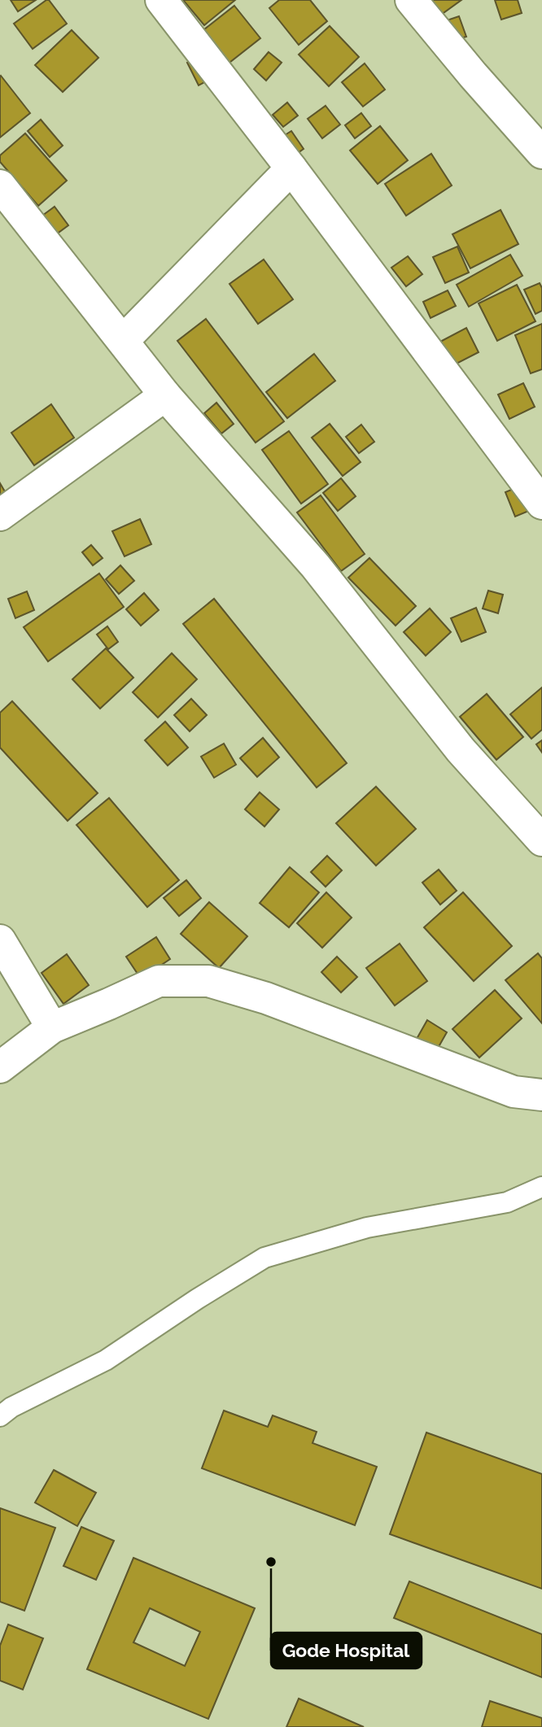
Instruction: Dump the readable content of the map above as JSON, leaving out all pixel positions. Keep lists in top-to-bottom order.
{
  "places": ["Gode Hospital"]
}
